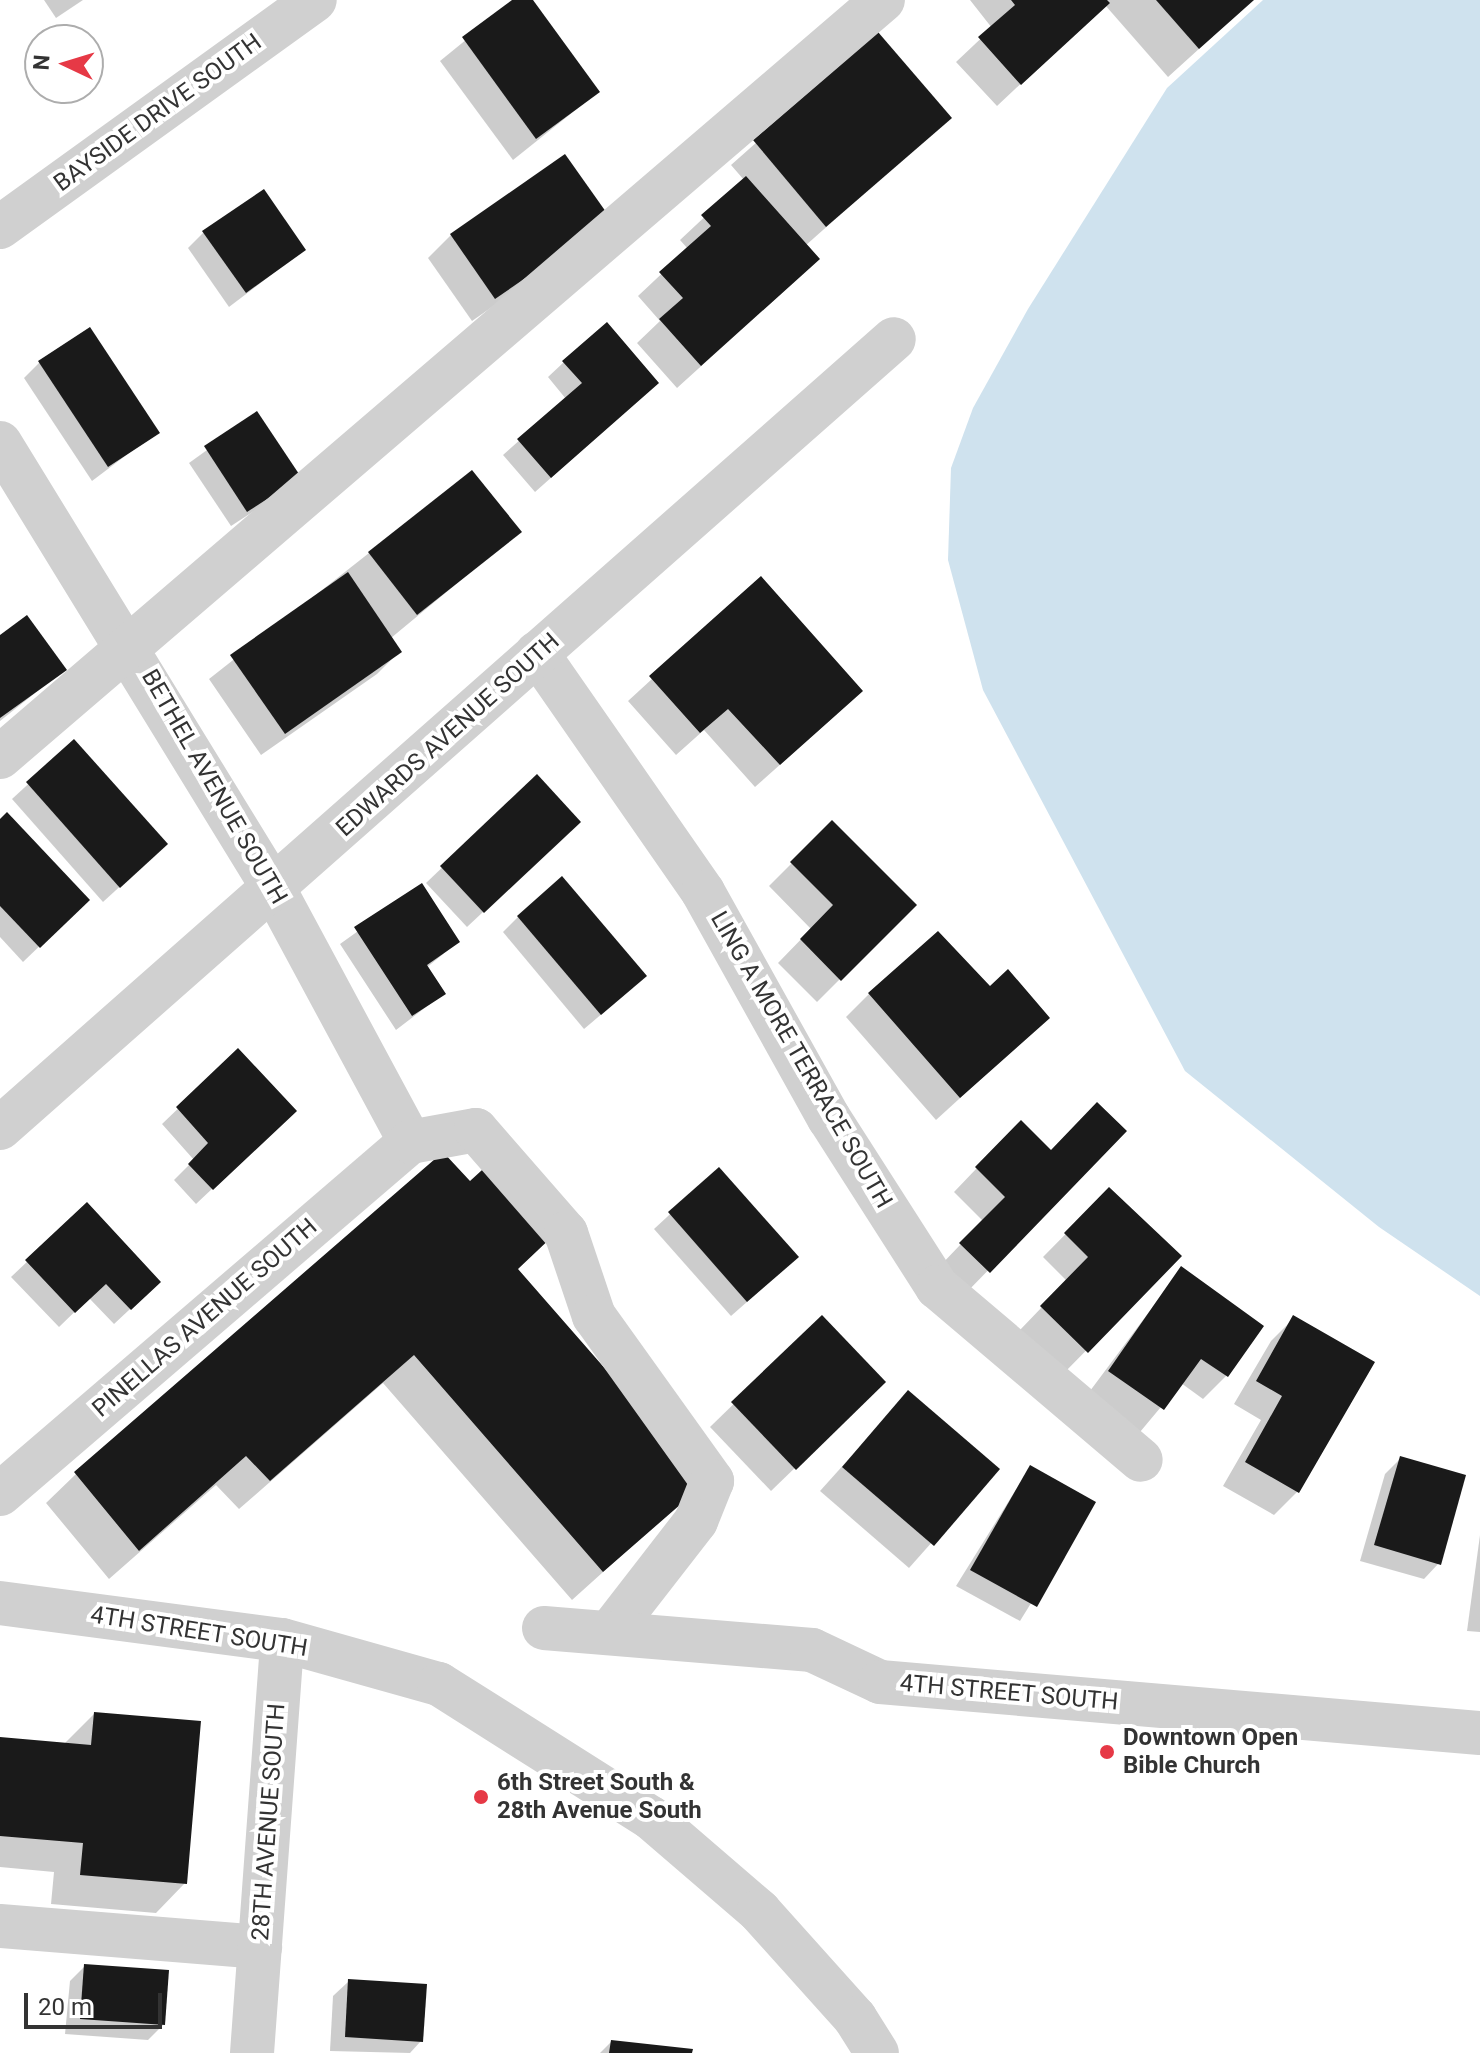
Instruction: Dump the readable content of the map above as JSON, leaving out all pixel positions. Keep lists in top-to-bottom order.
{
  "streets": {
    "street": [
      "BAYSIDE DRIVE SOUTH",
      "EDWARDS AVENUE SOUTH",
      "BETHEL AVENUE SOUTH",
      "LING A MORE TERRACE SOUTH",
      "PINELLAS AVENUE SOUTH",
      "4TH STREET SOUTH",
      "28TH AVENUE SOUTH"
    ]
  },
  "crossings": [
    ["EDWARDS AVENUE SOUTH", "BETHEL AVENUE SOUTH"],
    ["EDWARDS AVENUE SOUTH", "LING A MORE TERRACE SOUTH"],
    ["BETHEL AVENUE SOUTH", "PINELLAS AVENUE SOUTH"],
    ["4TH STREET SOUTH", "28TH AVENUE SOUTH"]
  ],
  "places": ["Downtown Open Bible Church", "6th Street South & 28th Avenue South"],
  "scale_bar": "20 m",
  "north": "left"
}
